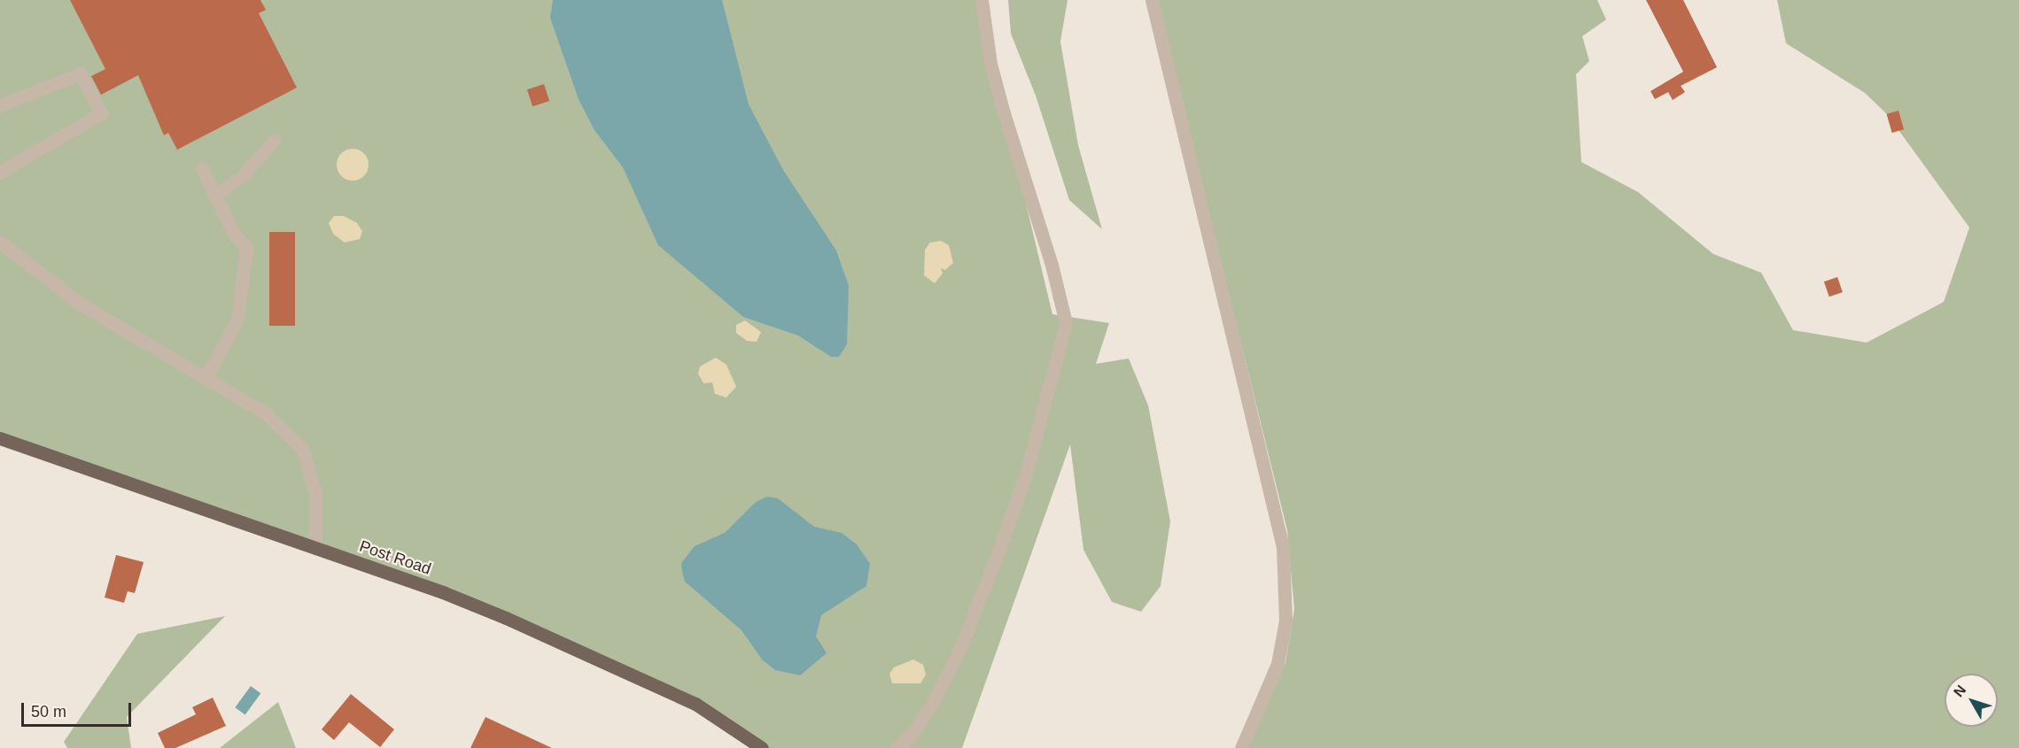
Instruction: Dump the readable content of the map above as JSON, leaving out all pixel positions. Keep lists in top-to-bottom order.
{
  "streets": {
    "main road": ["Post Road"]
  },
  "scale_bar": "50 m",
  "north": "top left"
}
